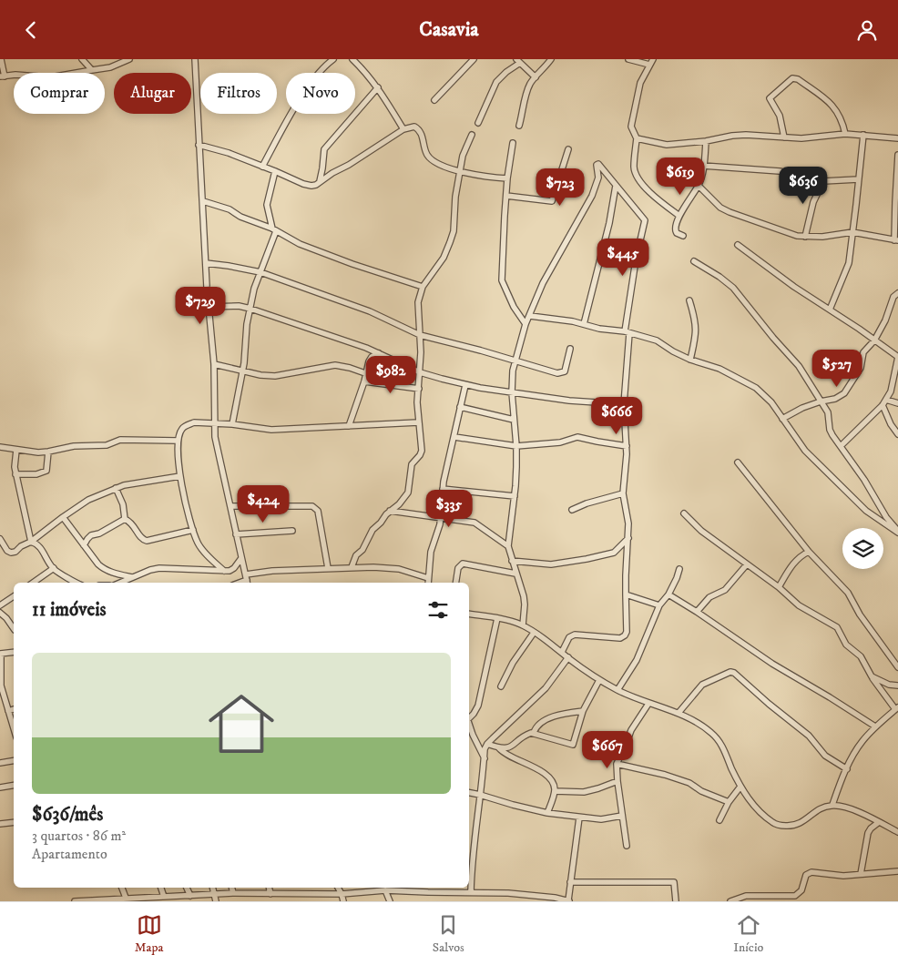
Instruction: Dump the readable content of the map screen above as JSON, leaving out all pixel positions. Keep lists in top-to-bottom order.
{
  "page": {
    "header": "Casavia",
    "chip": [
      "Comprar",
      "Alugar",
      "Filtros",
      "Novo"
    ],
    "price": [
      "$619",
      "$636",
      "$723",
      "$445",
      "$729",
      "$527",
      "$982",
      "$666",
      "$424",
      "$335",
      "$667"
    ],
    "heading": "11 imóveis",
    "list": [
      {
        "name": "$636/mês",
        "note": "3 quartos · 86 m² · Apartamento"
      }
    ],
    "tabs": ["Mapa", "Salvos", "Início"]
  }
}
